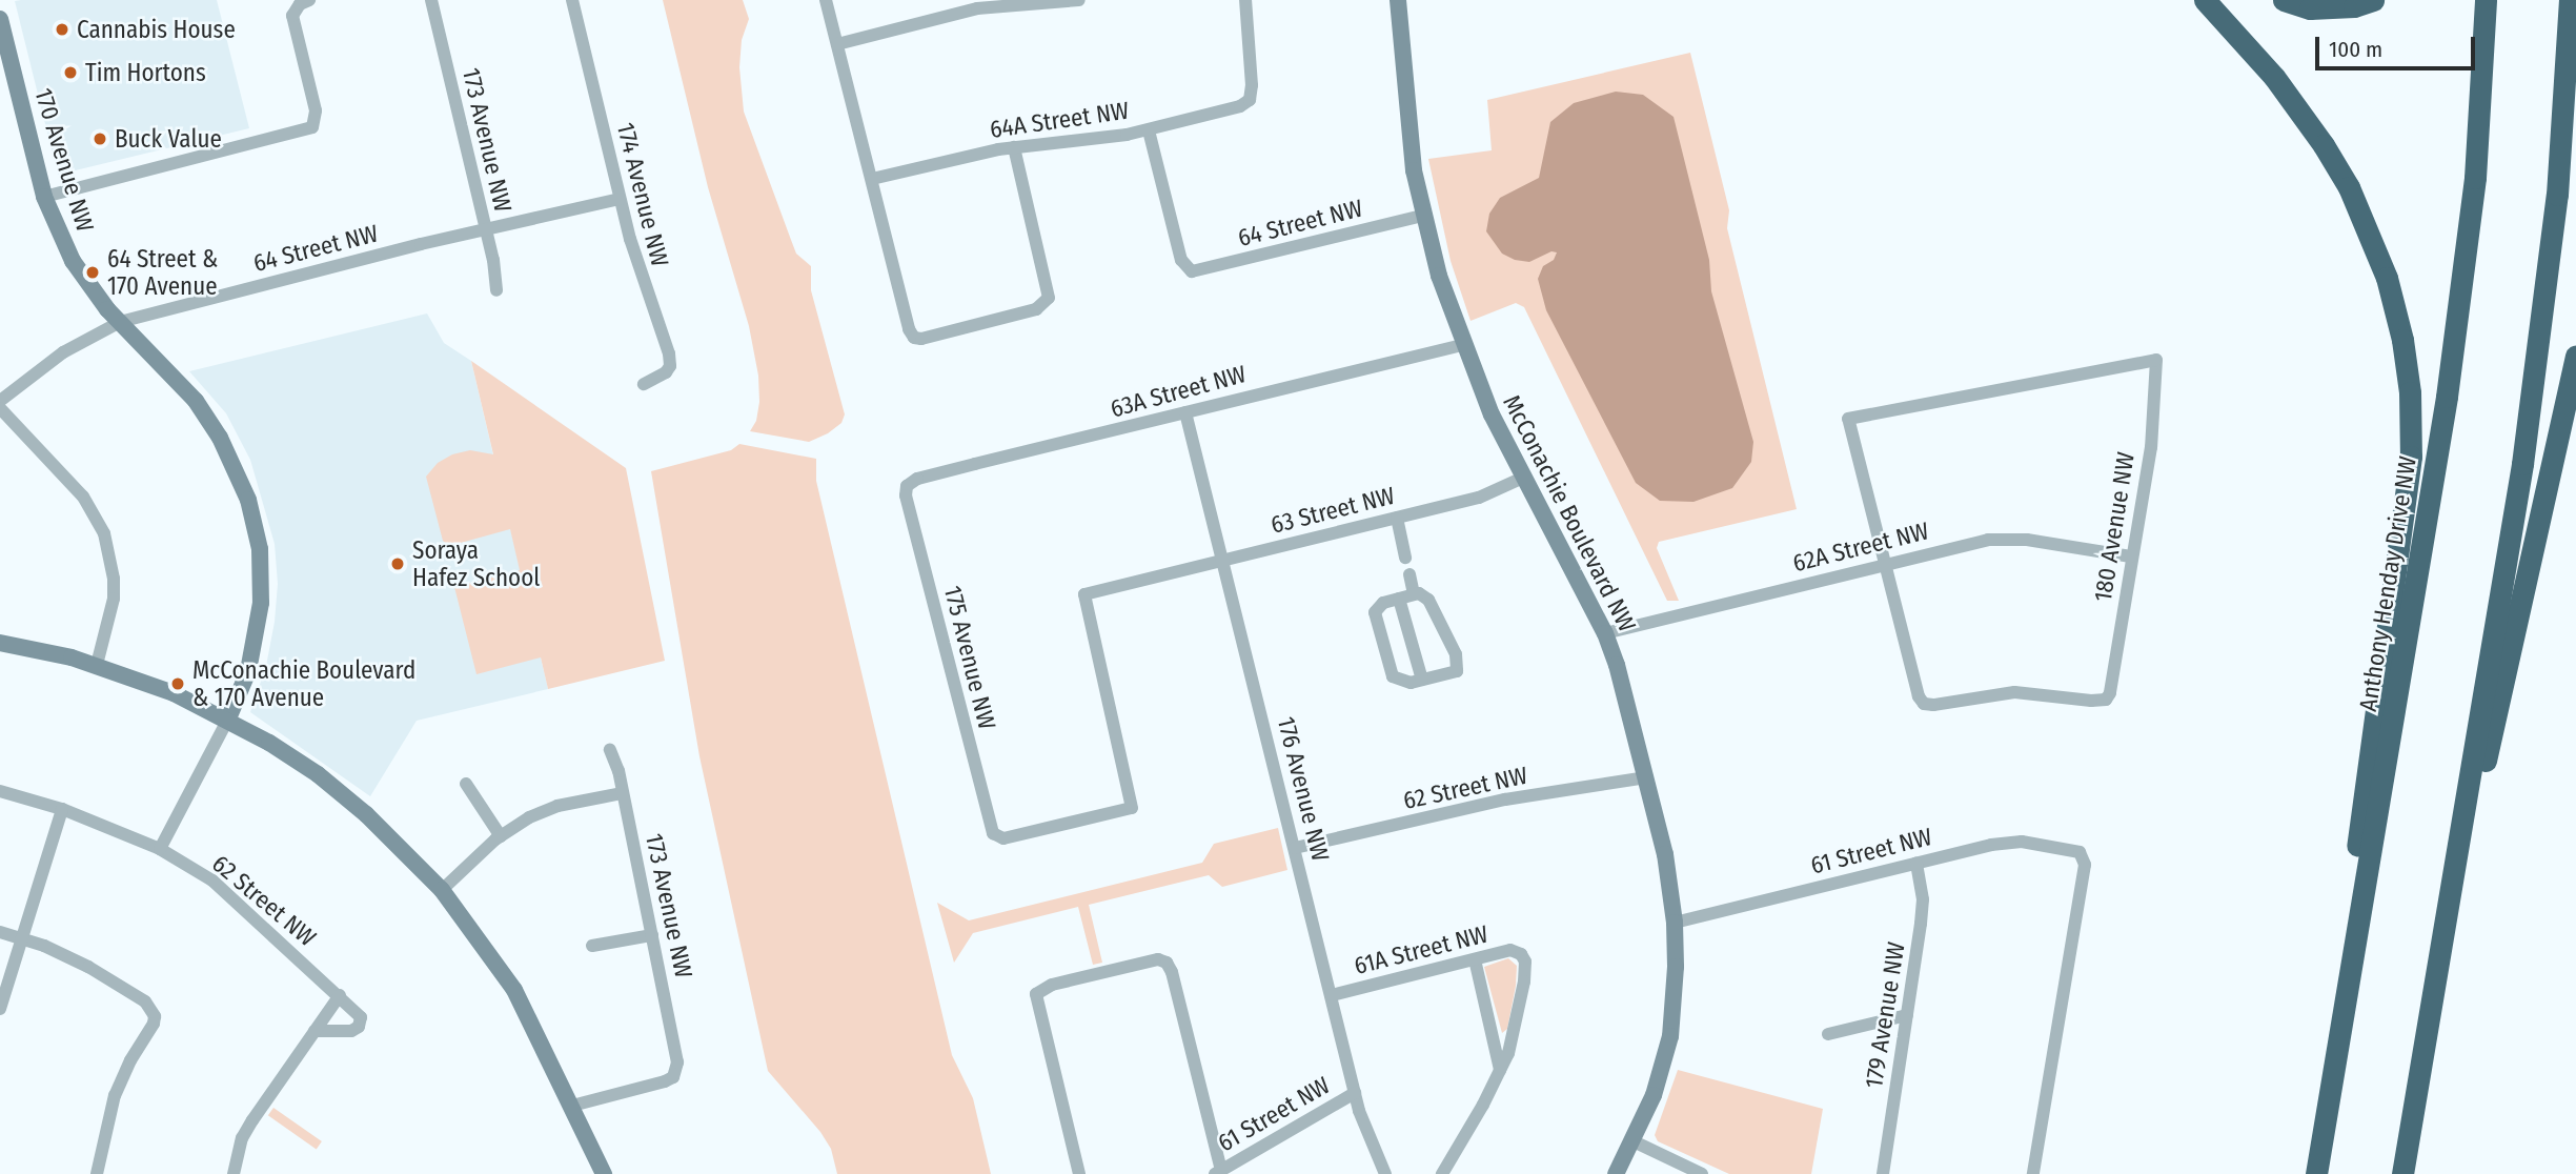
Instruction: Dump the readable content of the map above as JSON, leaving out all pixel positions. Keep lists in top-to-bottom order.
{
  "streets": {
    "highway": ["Anthony Henday Drive NW"],
    "street": [
      "64A Street NW",
      "173 Avenue NW",
      "170 Avenue NW",
      "174 Avenue NW",
      "64 Street NW",
      "63A Street NW",
      "63 Street NW",
      "McConachie Boulevard NW",
      "180 Avenue NW",
      "62A Street NW",
      "175 Avenue NW",
      "62 Street NW",
      "176 Avenue NW",
      "61 Street NW",
      "61A Street NW",
      "179 Avenue NW"
    ]
  },
  "crossings": [
    ["64A Street NW", "64 Street NW"],
    ["173 Avenue NW", "64 Street NW"],
    ["170 Avenue NW", "64 Street NW"],
    ["170 Avenue NW", "62 Street NW"],
    ["174 Avenue NW", "64 Street NW"],
    ["64 Street NW", "McConachie Boulevard NW"],
    ["63A Street NW", "McConachie Boulevard NW"],
    ["63A Street NW", "175 Avenue NW"],
    ["63A Street NW", "176 Avenue NW"],
    ["63 Street NW", "McConachie Boulevard NW"],
    ["63 Street NW", "175 Avenue NW"],
    ["63 Street NW", "176 Avenue NW"],
    ["McConachie Boulevard NW", "62A Street NW"],
    ["McConachie Boulevard NW", "62 Street NW"],
    ["McConachie Boulevard NW", "61 Street NW"],
    ["180 Avenue NW", "62A Street NW"],
    ["62 Street NW", "176 Avenue NW"],
    ["176 Avenue NW", "61 Street NW"],
    ["176 Avenue NW", "61A Street NW"],
    ["61 Street NW", "179 Avenue NW"]
  ],
  "places": [
    "Cannabis House",
    "Tim Hortons",
    "Buck Value",
    "64 Street & 170 Avenue",
    "Soraya Hafez School",
    "McConachie Boulevard & 170 Avenue"
  ],
  "scale_bar": "100 m"
}
